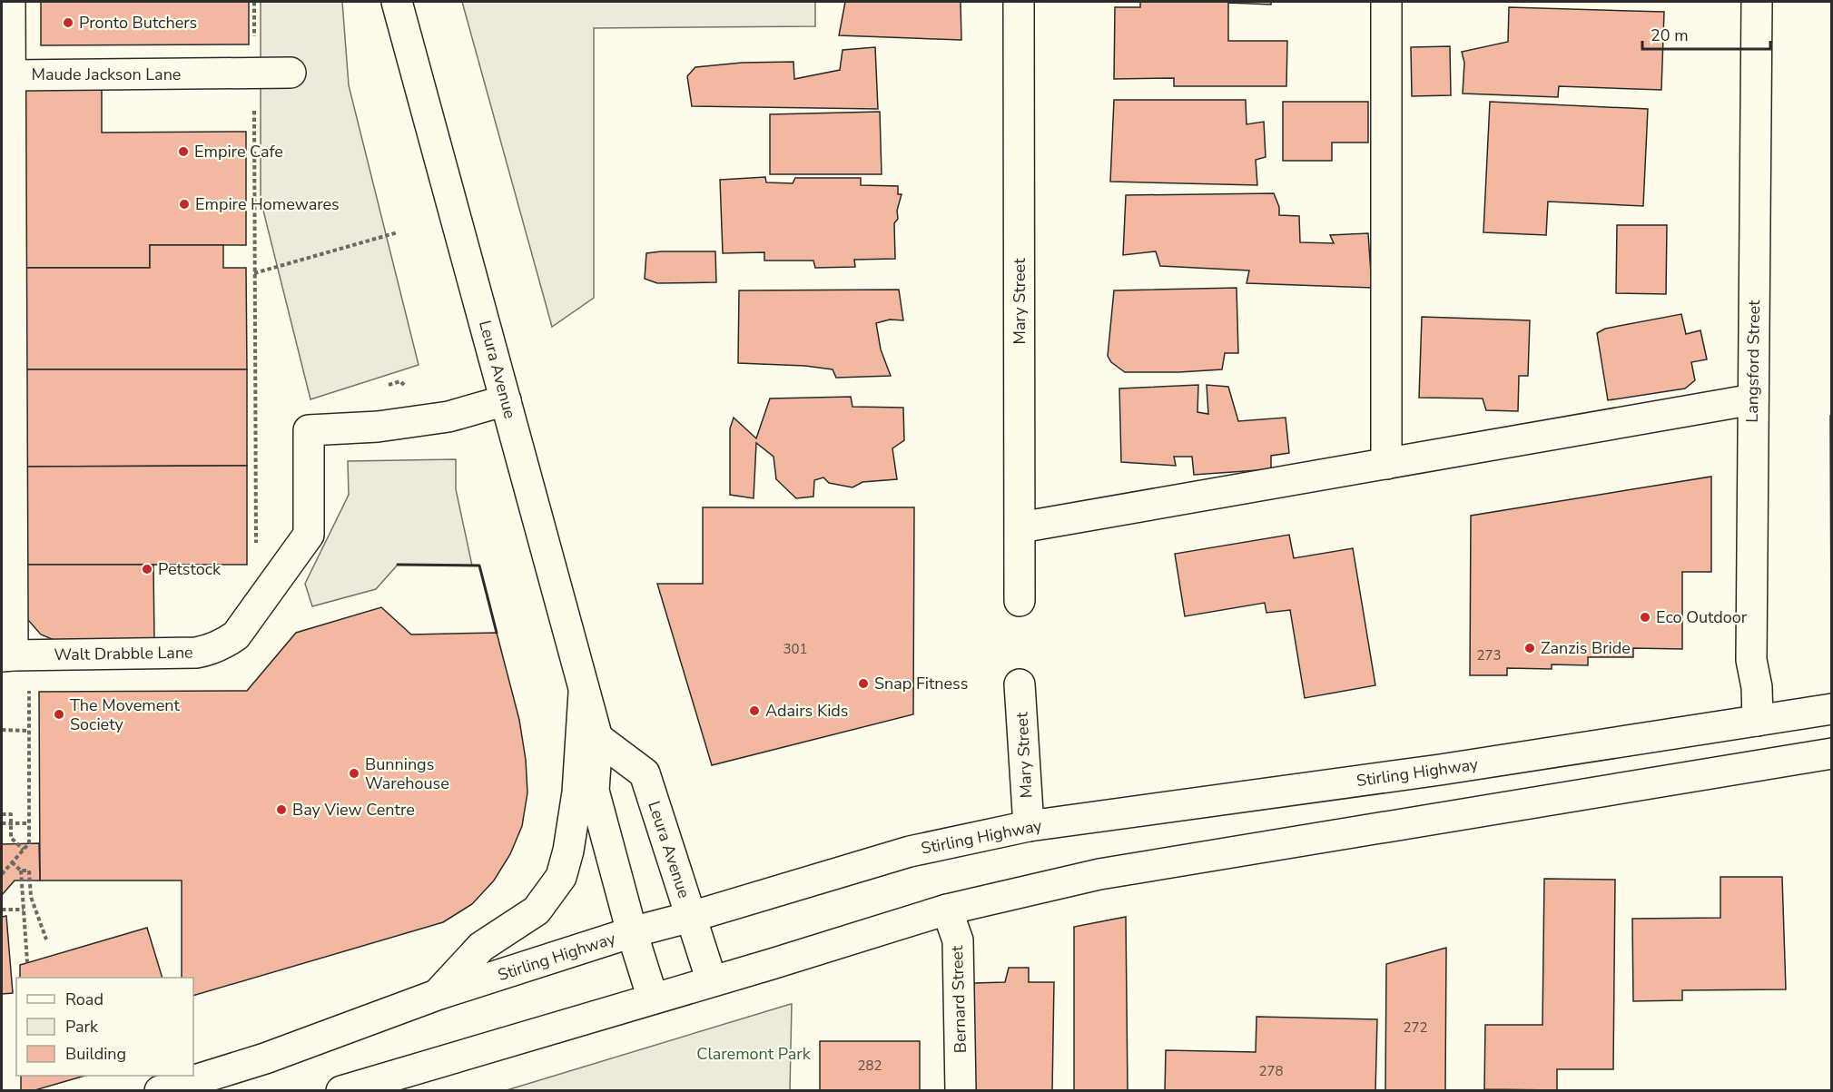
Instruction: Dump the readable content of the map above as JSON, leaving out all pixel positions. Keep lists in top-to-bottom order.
{
  "streets": {
    "main road": [
      "Maude Jackson Lane",
      "Mary Street",
      "Langsford Street",
      "Leura Avenue",
      "Walt Drabble Lane",
      "Stirling Highway",
      "Bernard Street"
    ]
  },
  "crossings": [
    ["Maude Jackson Lane", "Walt Drabble Lane"],
    ["Mary Street", "Stirling Highway"],
    ["Langsford Street", "Stirling Highway"],
    ["Leura Avenue", "Walt Drabble Lane"],
    ["Leura Avenue", "Stirling Highway"]
  ],
  "parks": ["Claremont Park"],
  "places": [
    "Pronto Butchers",
    "Empire Cafe",
    "Empire Homewares",
    "Petstock",
    "Eco Outdoor",
    "Zanzis Bride",
    "Snap Fitness",
    "Adairs Kids",
    "The Movement Society",
    "Bunnings Warehouse",
    "Bay View Centre"
  ],
  "house_numbers": [
    "301",
    "273",
    "272",
    "282",
    "278"
  ],
  "legend": ["Road", "Park", "Building"],
  "scale_bar": "20 m"
}
